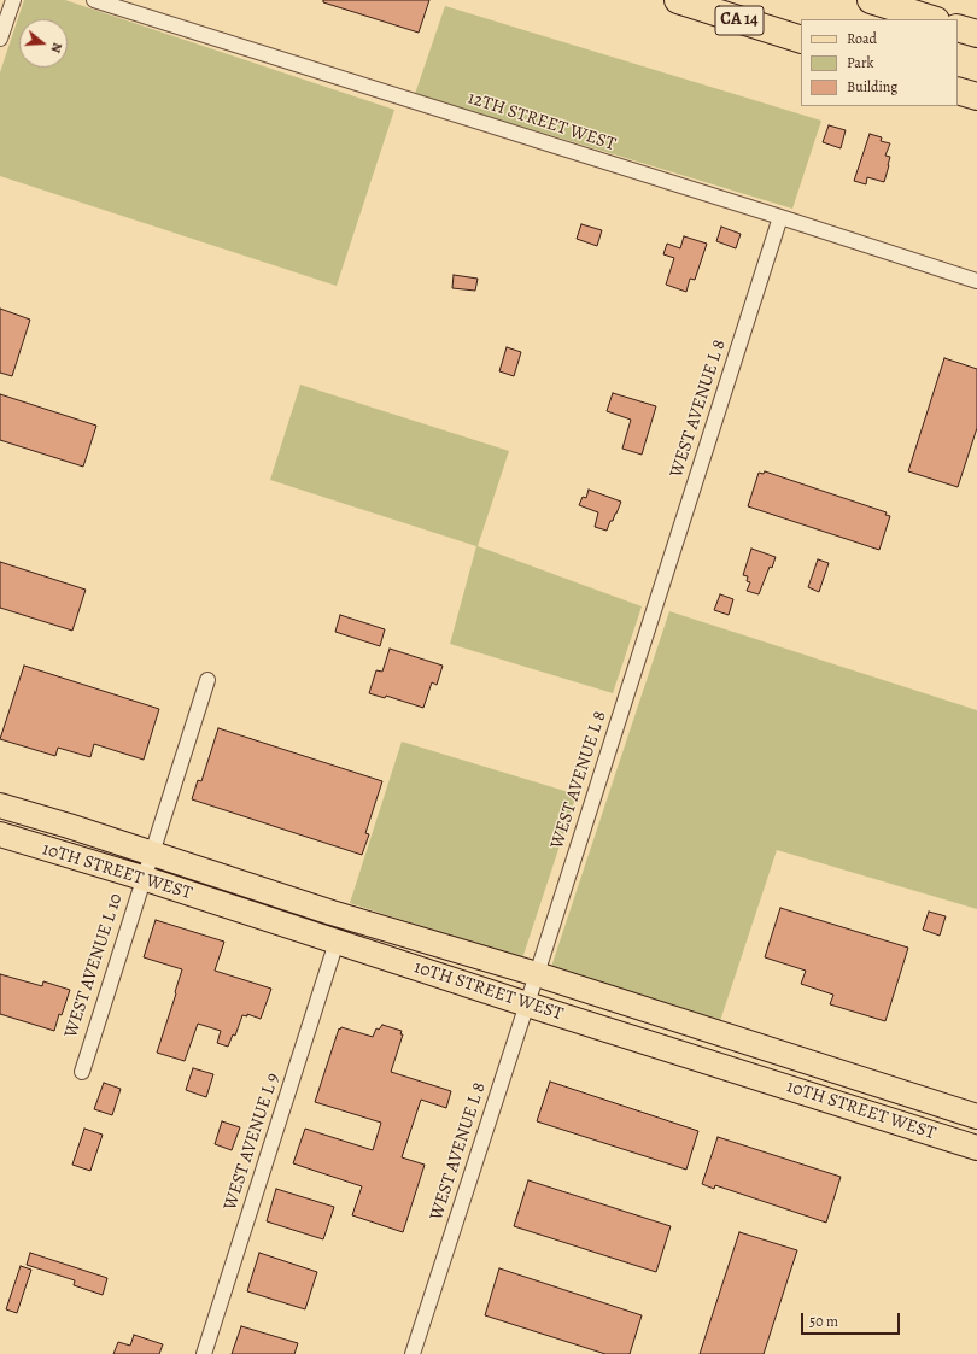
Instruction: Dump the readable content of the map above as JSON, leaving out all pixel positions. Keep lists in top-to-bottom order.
{
  "streets": {
    "highway": ["CA 14"],
    "main road": ["10TH STREET WEST"],
    "street": [
      "12TH STREET WEST",
      "WEST AVENUE L 8",
      "WEST AVENUE L 10",
      "WEST AVENUE L 9"
    ]
  },
  "crossings": [
    ["12TH STREET WEST", "WEST AVENUE L 8"],
    ["WEST AVENUE L 8", "10TH STREET WEST"],
    ["10TH STREET WEST", "WEST AVENUE L 10"],
    ["10TH STREET WEST", "WEST AVENUE L 9"]
  ],
  "legend": ["Road", "Park", "Building"],
  "scale_bar": "50 m",
  "north": "right"
}
